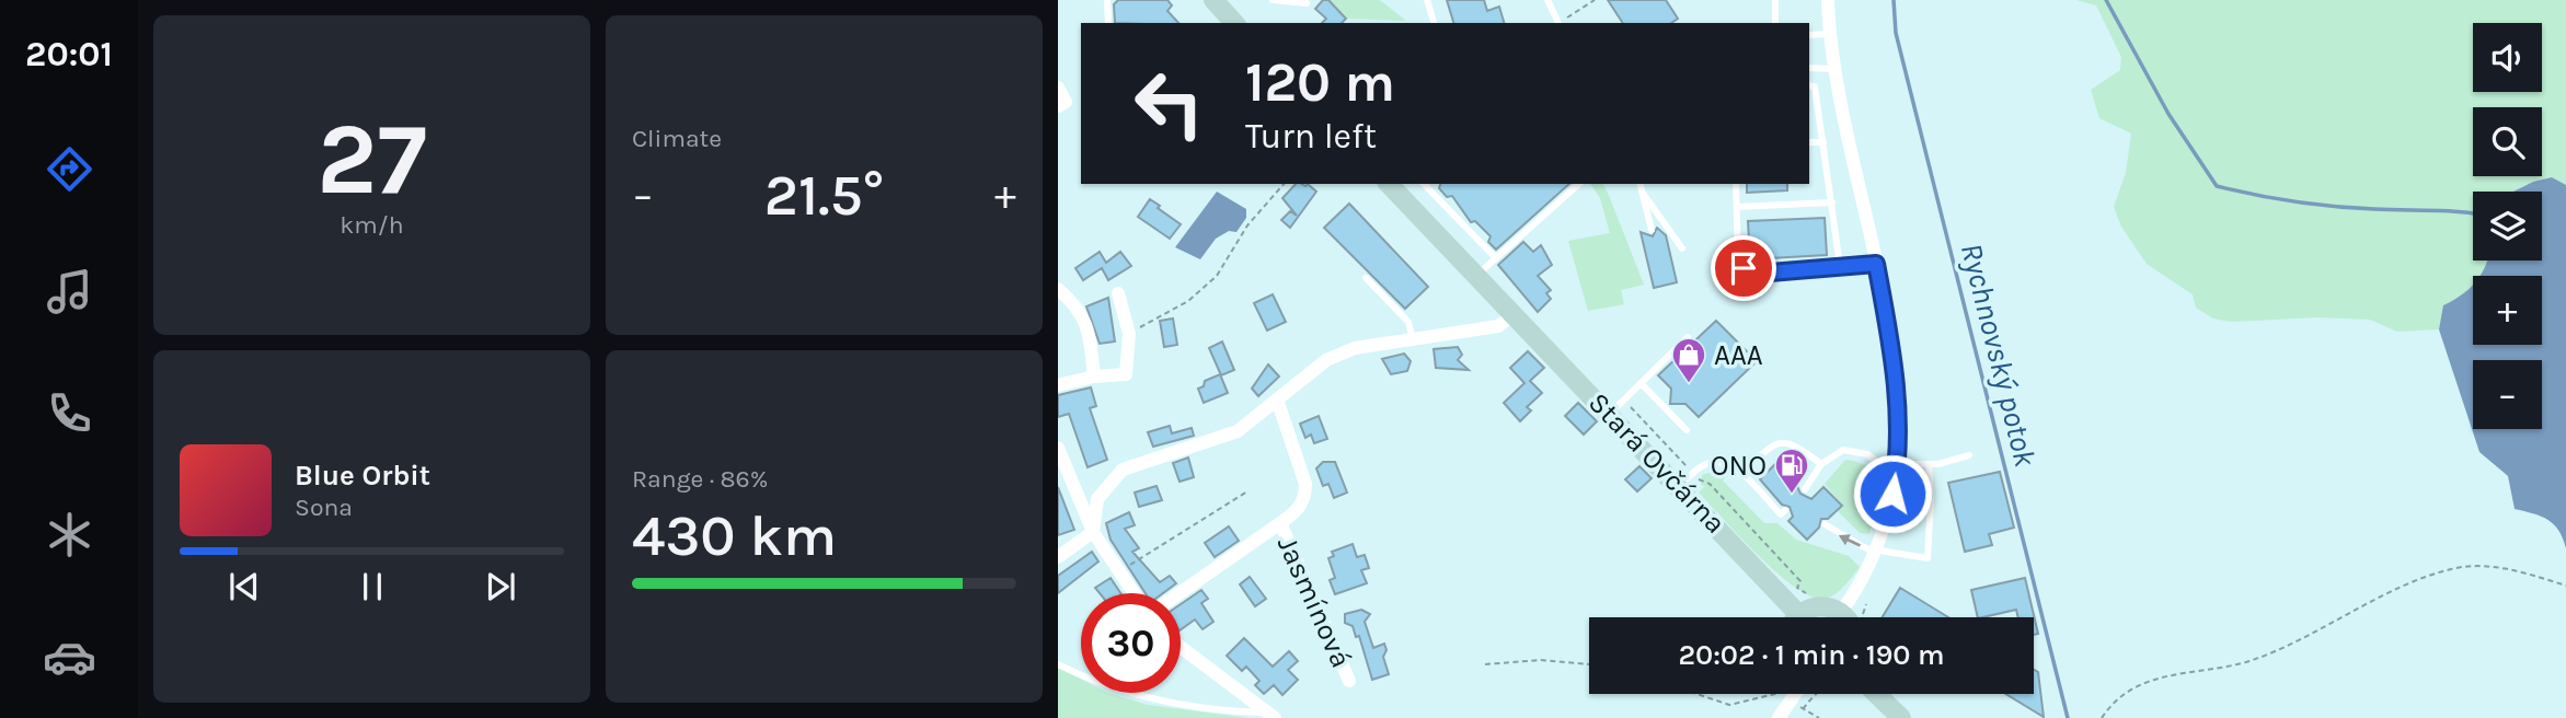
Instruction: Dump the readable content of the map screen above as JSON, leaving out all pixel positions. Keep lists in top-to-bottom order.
{
  "streets": {
    "main road": ["Stará Ovčárna"],
    "street": ["Jasmínová"]
  },
  "water": ["Rychnovský potok"],
  "places": {
    "shop": ["AAA"],
    "fuel station": ["ONO"]
  },
  "page": {
    "tabs": "20:01",
    "tile": [
      ["27", "km/h"],
      "Climate",
      ["Range · 86%", "430 km"]
    ],
    "map_buttons": ["+", "−"],
    "turn": ["120 m", "Turn left"],
    "heat": ["−", "21.5°", "+"],
    "song": ["Blue Orbit", "Sona"],
    "limit": "30",
    "trip": "20:02 · 1 min · 190 m"
  }
}
